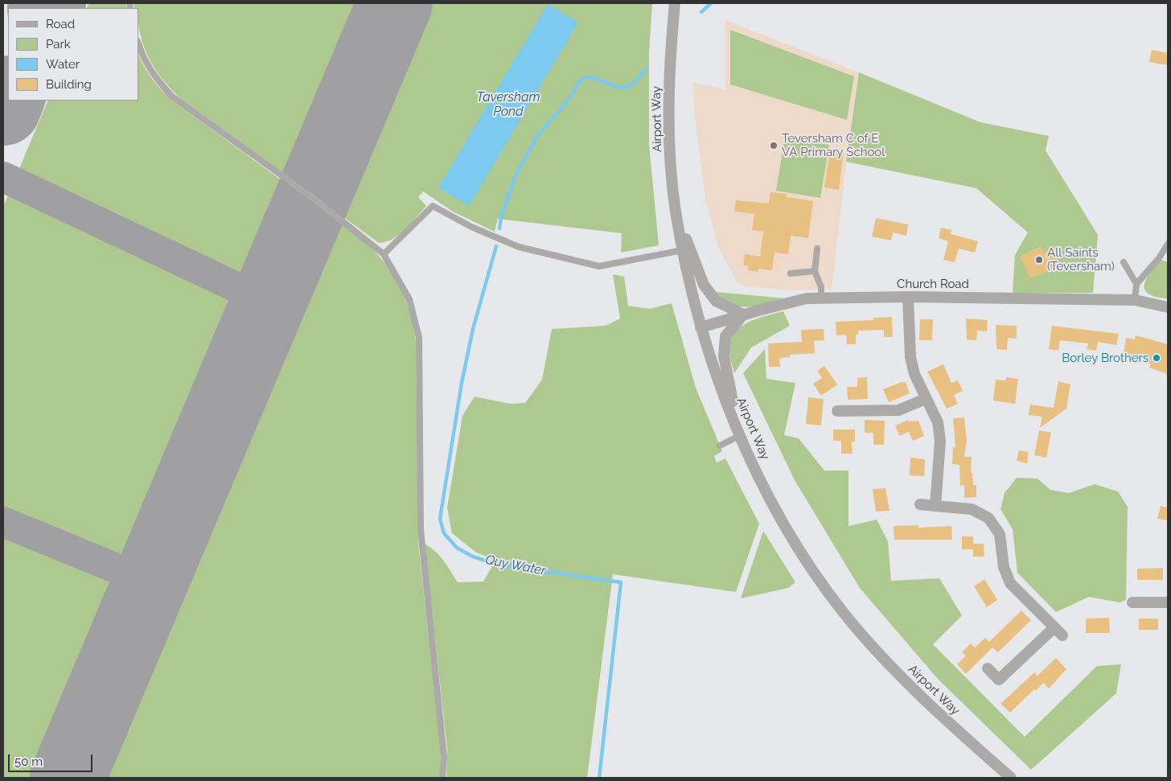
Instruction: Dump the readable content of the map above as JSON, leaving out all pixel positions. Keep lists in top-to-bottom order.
{
  "streets": {
    "street": ["Airport Way", "Church Road"]
  },
  "crossings": [
    ["Airport Way", "Church Road"]
  ],
  "water": ["Taversham Pond", "Quy Water"],
  "places": ["Teversham C of E VA Primary School", "All Saints (Teversham)", "Borley Brothers"],
  "legend": [
    "Road",
    "Park",
    "Water",
    "Building"
  ],
  "scale_bar": "50 m"
}
